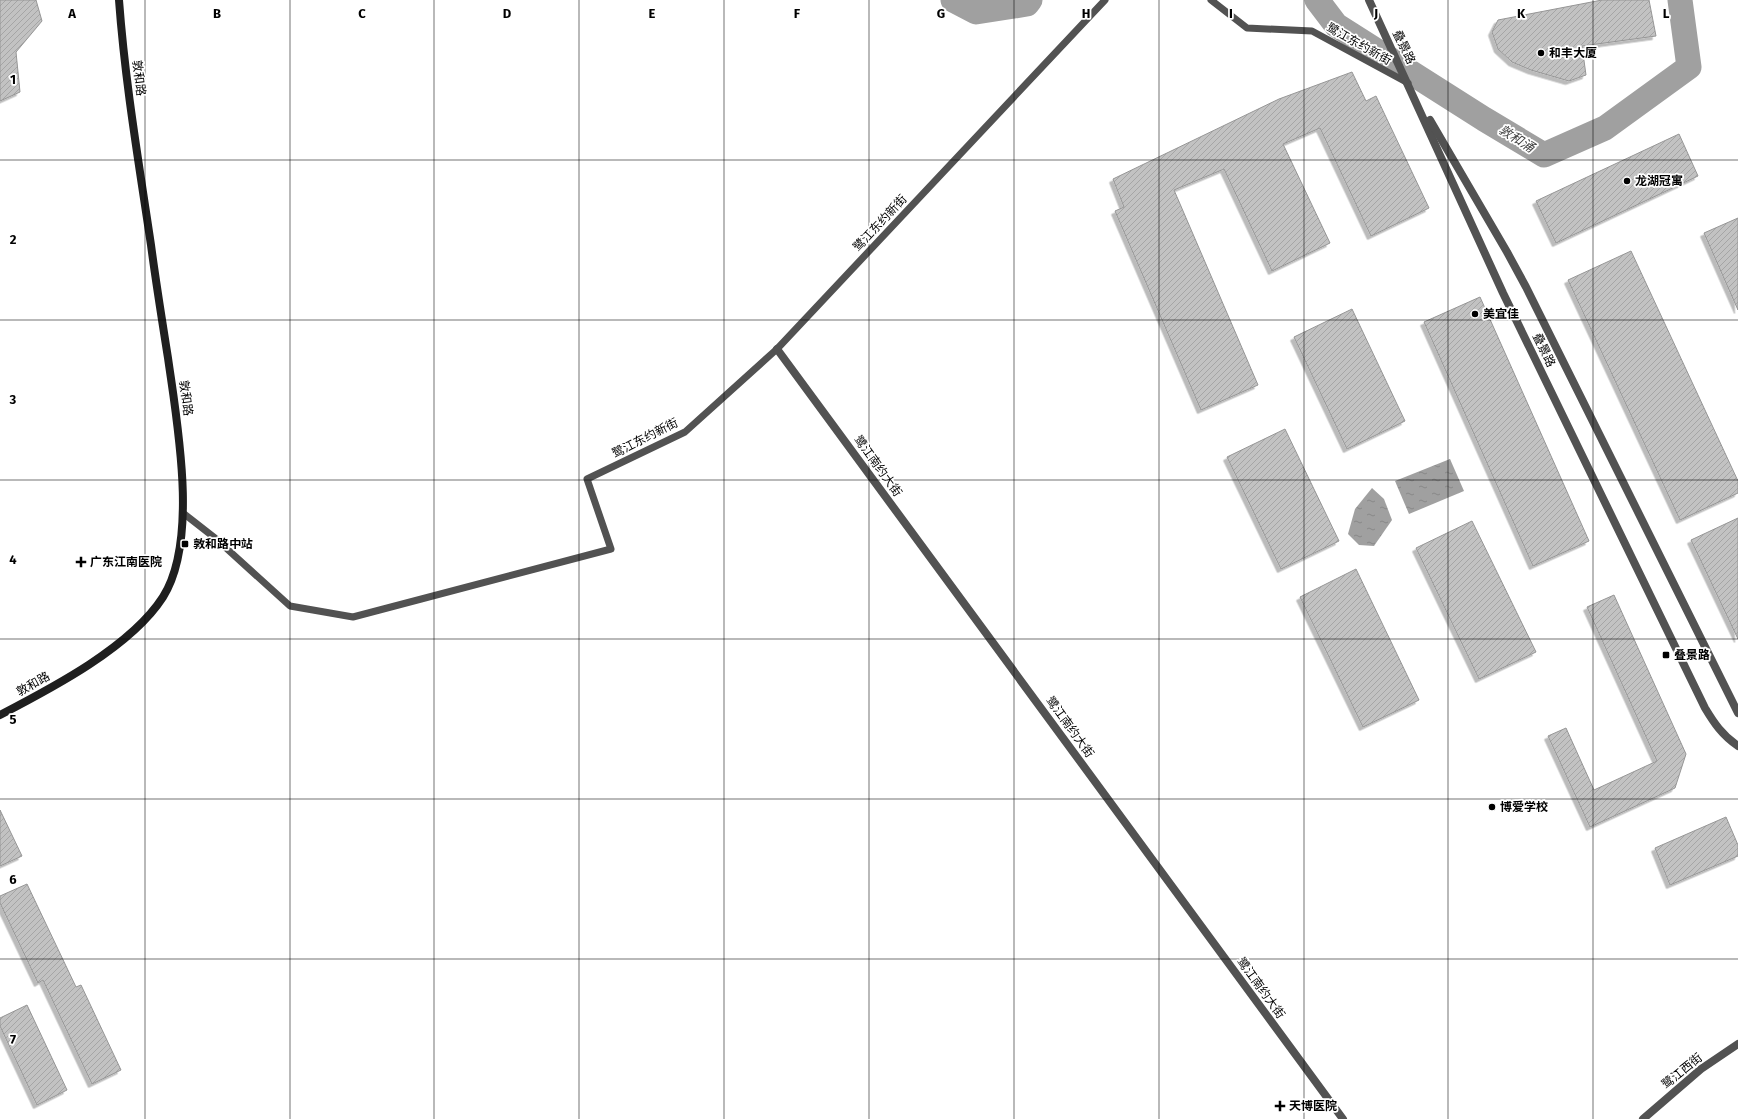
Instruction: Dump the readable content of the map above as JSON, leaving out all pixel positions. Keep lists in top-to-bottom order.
{
  "streets": {
    "street": [
      "叠景路",
      "敦和路",
      "鹭江南约大街",
      "鹭江西街"
    ],
    "lane": ["鹭江东约新街"]
  },
  "crossings": [
    ["鹭江东约新街", "叠景路"],
    ["鹭江东约新街", "敦和路"],
    ["鹭江东约新街", "鹭江南约大街"]
  ],
  "water": ["敦和涌"],
  "places": {
    "other": [
      "和丰大厦",
      "龙湖冠寓",
      "美宜佳",
      "博爱学校"
    ],
    "transit": ["敦和路中站", "叠景路"],
    "health": ["广东江南医院", "天博医院"]
  },
  "grid": {
    "columns": [
      "A",
      "B",
      "C",
      "D",
      "E",
      "F",
      "G",
      "H",
      "I",
      "J",
      "K",
      "L"
    ],
    "rows": [
      "1",
      "2",
      "3",
      "4",
      "5",
      "6",
      "7"
    ]
  }
}
